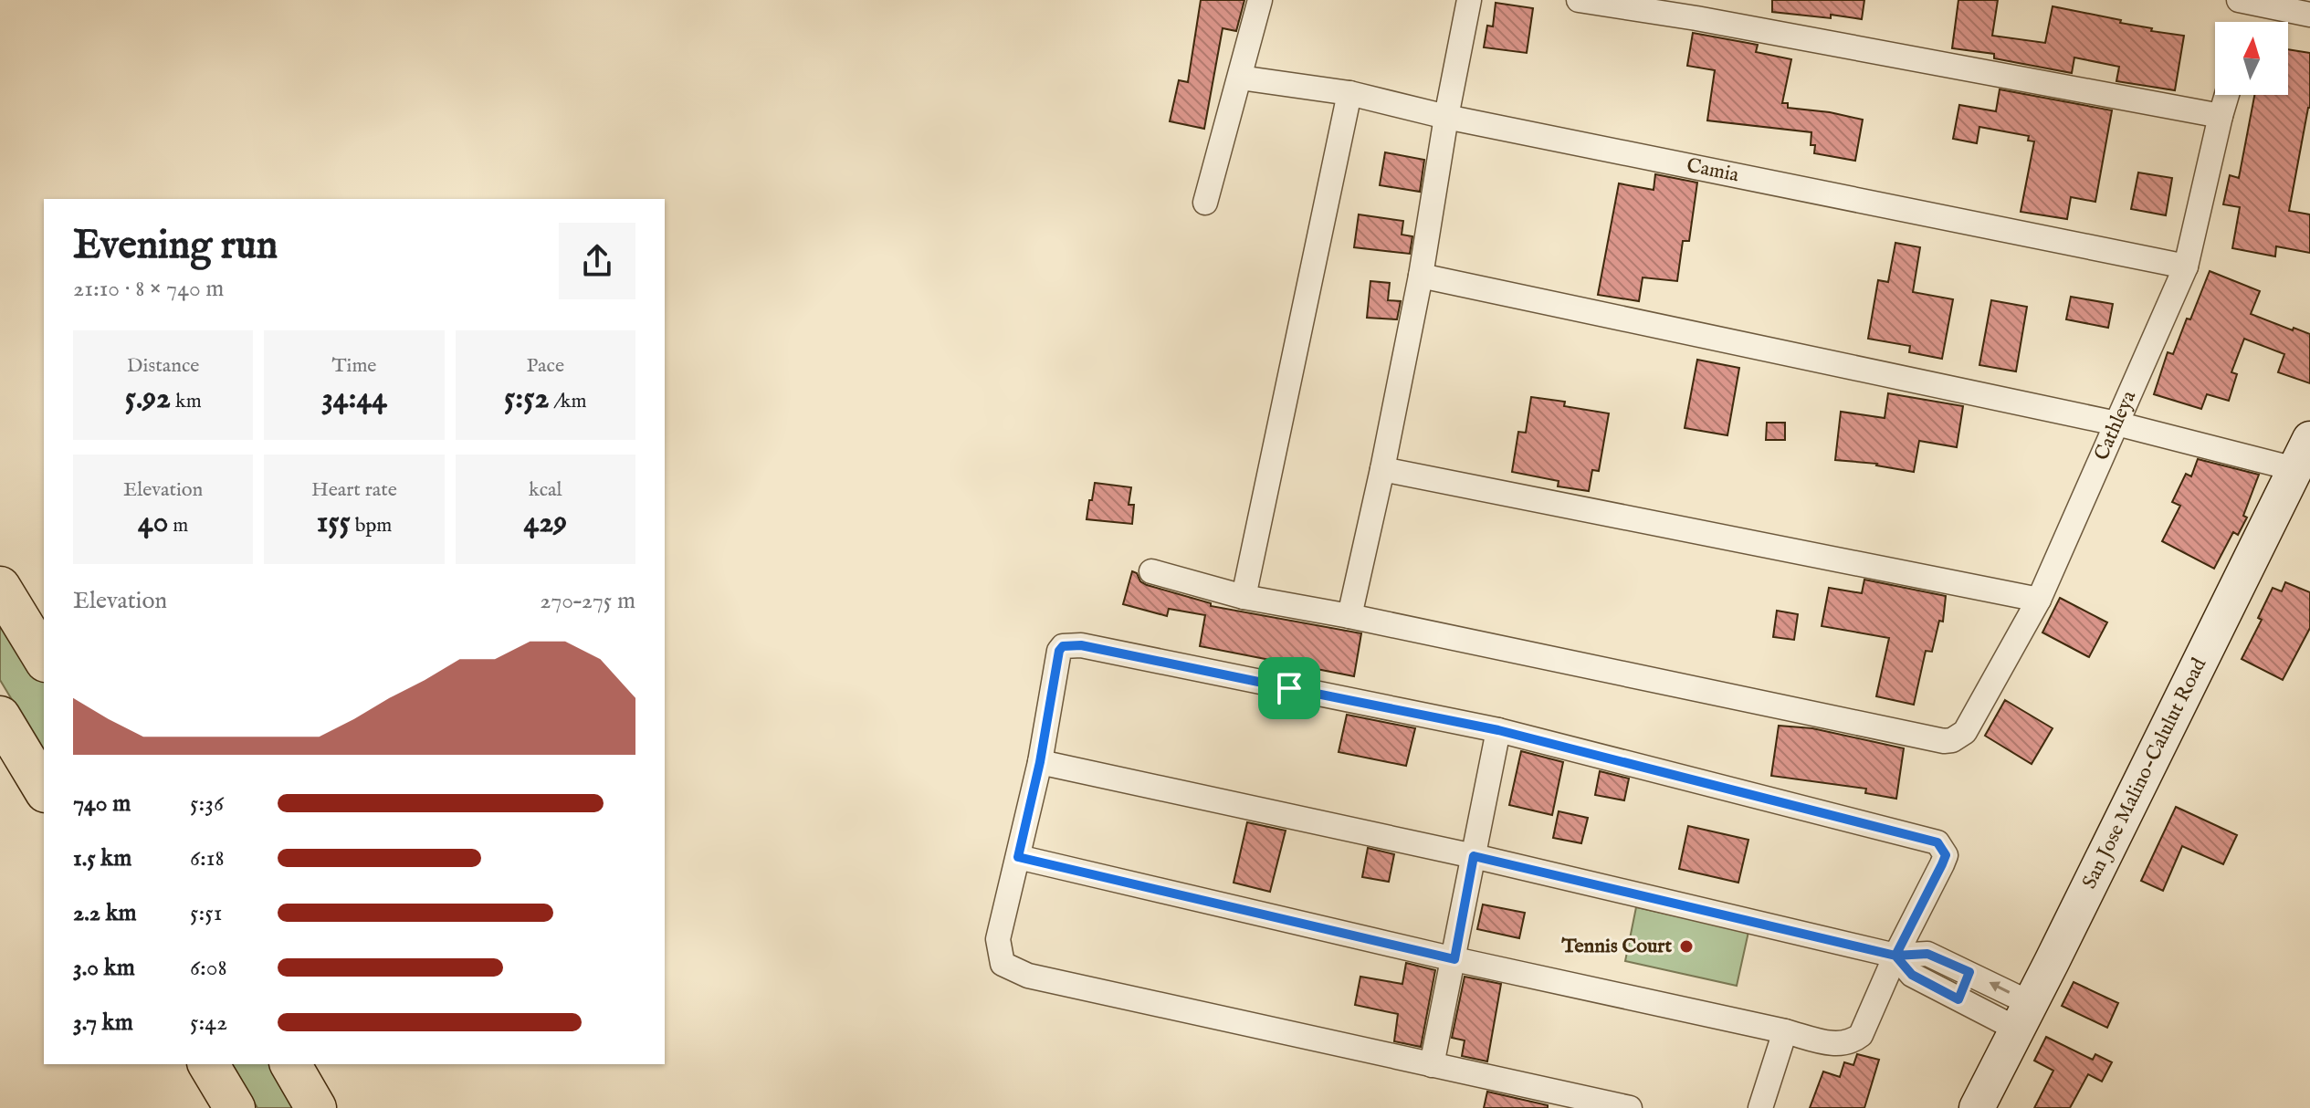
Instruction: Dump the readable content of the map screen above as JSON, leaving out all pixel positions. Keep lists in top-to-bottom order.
{
  "streets": {
    "main road": ["San Jose Malino-Calulut Road"],
    "street": ["Camia", "Cathleya"]
  },
  "crossings": [
    ["Camia", "Cathleya"]
  ],
  "places": ["Tennis Court"],
  "north": "top",
  "page": {
    "heading": ["Evening run", "21:10 · 8 × 740 m"],
    "stats": [
      ["Distance", "5.92 km"],
      ["Time", "34:44"],
      ["Pace", "5:52 /km"],
      ["Elevation", "40 m"],
      ["Heart rate", "155 bpm"],
      ["kcal", "429"]
    ],
    "chart": ["Elevation", "270–275 m"],
    "list": [
      {
        "name": "740 m",
        "note": "5:36"
      },
      {
        "name": "1.5 km",
        "note": "6:18"
      },
      {
        "name": "2.2 km",
        "note": "5:51"
      },
      {
        "name": "3.0 km",
        "note": "6:08"
      },
      {
        "name": "3.7 km",
        "note": "5:42"
      }
    ]
  }
}
